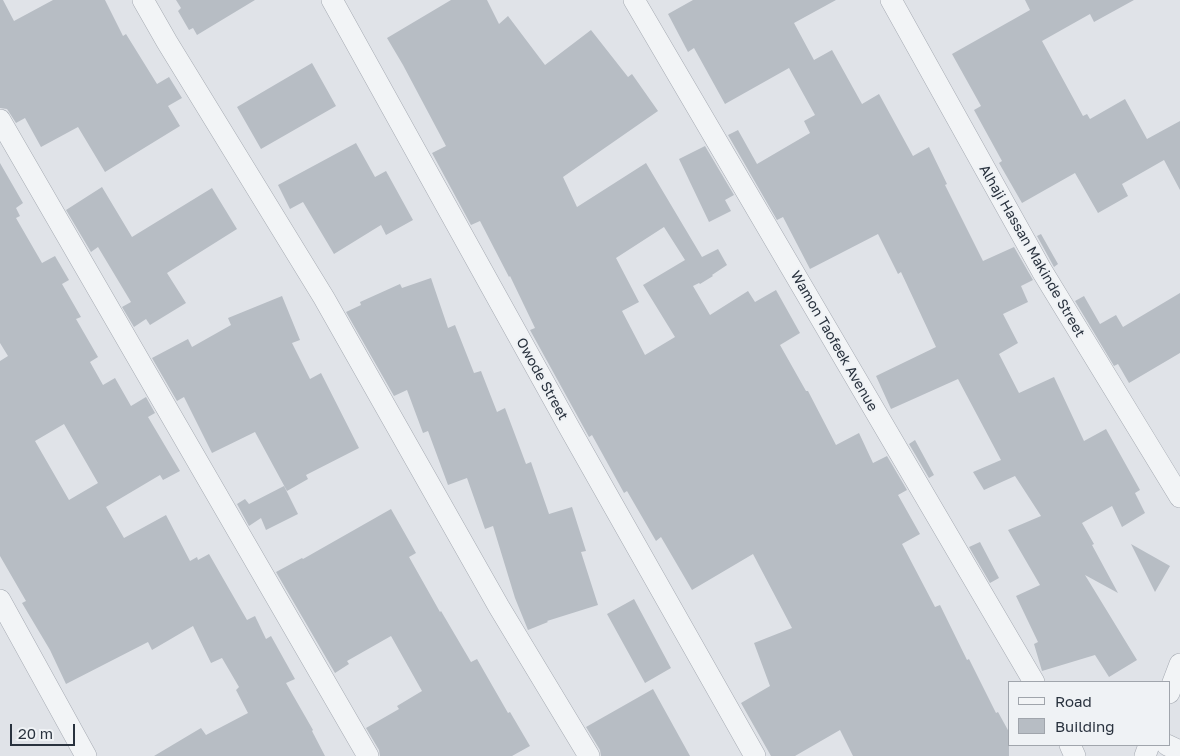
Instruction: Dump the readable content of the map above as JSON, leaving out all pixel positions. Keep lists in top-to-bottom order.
{
  "streets": {
    "street": ["Alhaji Hassan Makinde Street", "Wamon Taofeek Avenue", "Owode Street"]
  },
  "legend": ["Road", "Building"],
  "scale_bar": "20 m"
}
